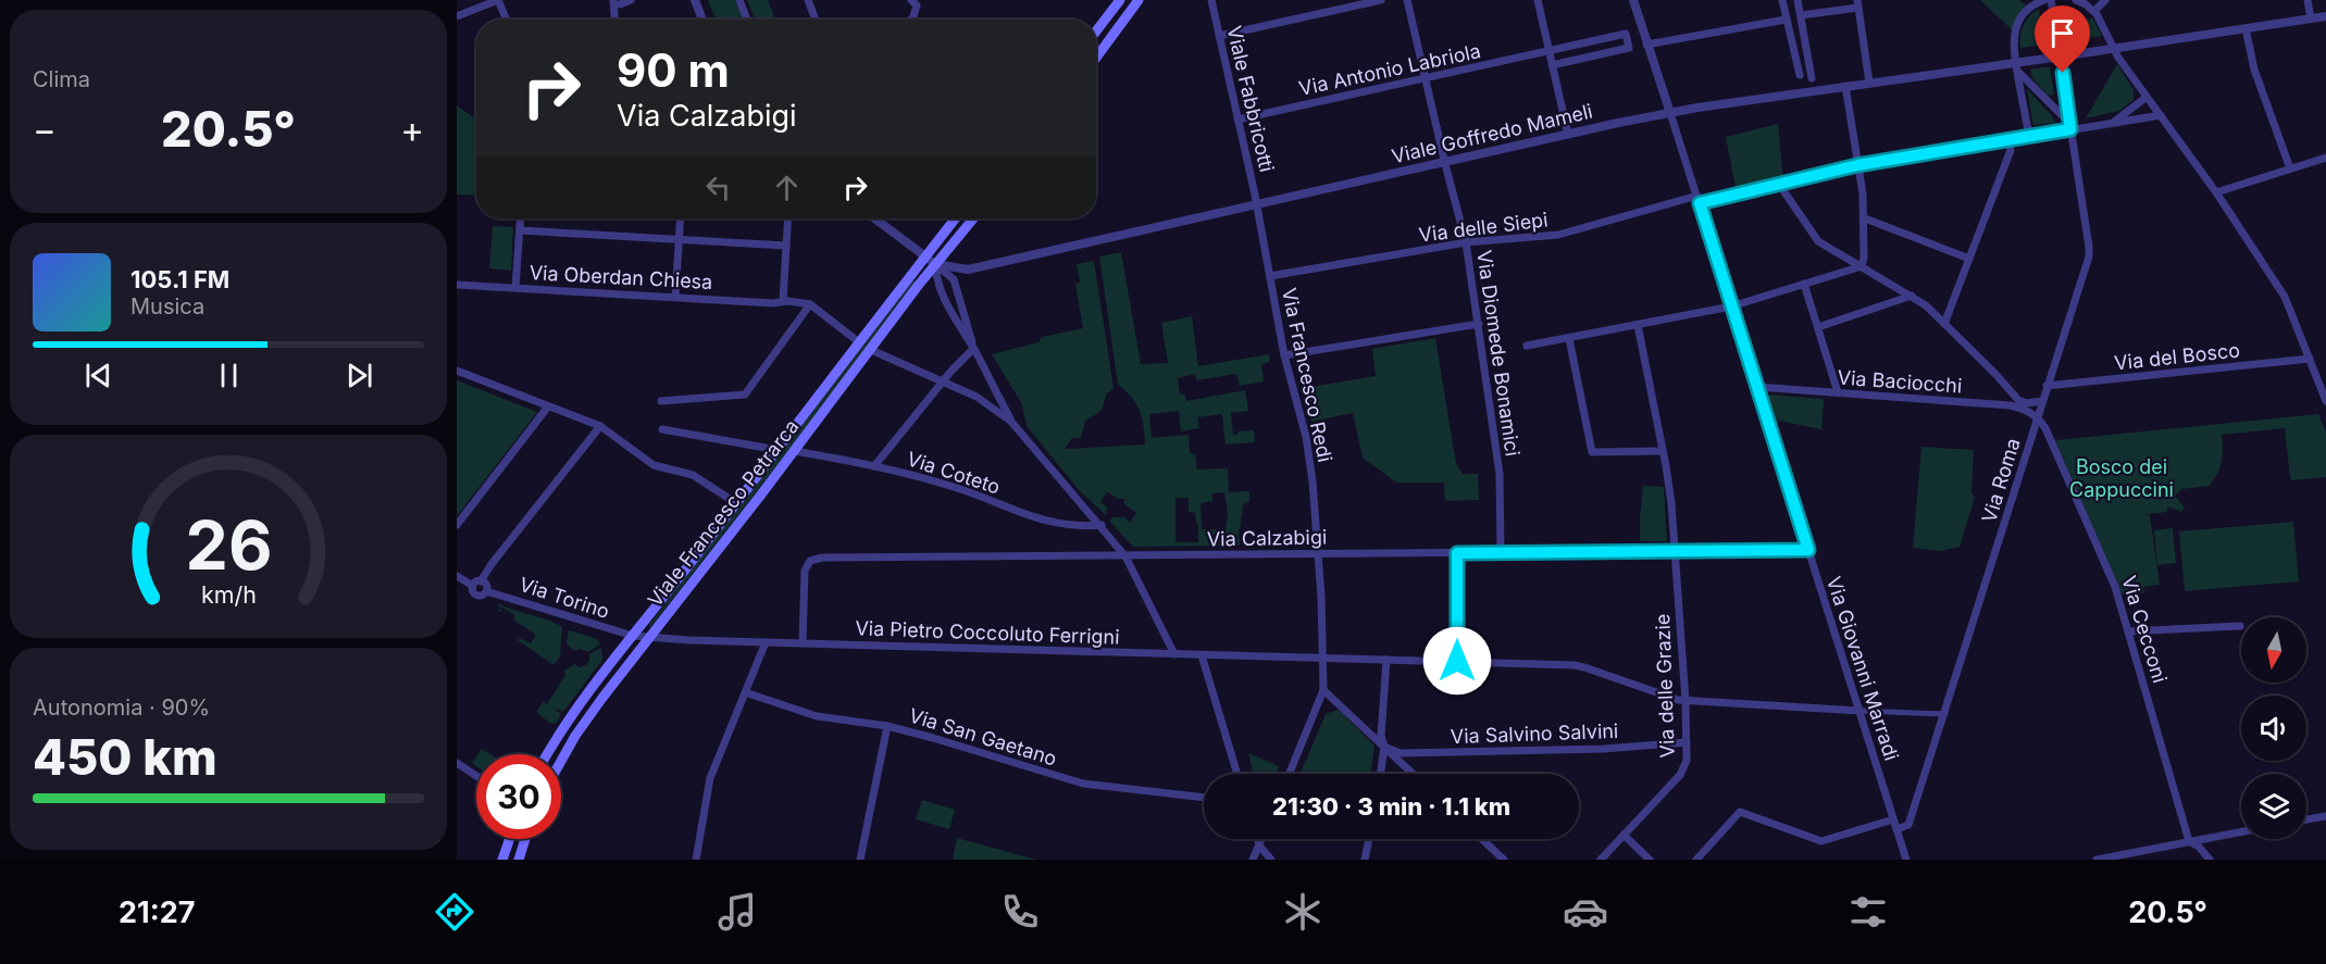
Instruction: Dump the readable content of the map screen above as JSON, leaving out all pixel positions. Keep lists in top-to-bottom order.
{
  "streets": {
    "main road": ["Viale Francesco Petrarca"],
    "street": [
      "Via Antonio Labriola",
      "Viale Fabbricotti",
      "Viale Goffredo Mameli",
      "Via delle Siepi",
      "Via Oberdan Chiesa",
      "Via Diomede Bonamici",
      "Via del Bosco",
      "Via Francesco Redi",
      "Via Baciocchi",
      "Via Coteto",
      "Via Roma",
      "Via Calzabigi",
      "Via Torino",
      "Via Cecconi",
      "Via Pietro Coccoluto Ferrigni",
      "Via Giovanni Marradi",
      "Via delle Grazie",
      "Via Salvino Salvini",
      "Via San Gaetano"
    ]
  },
  "crossings": [
    ["Via Antonio Labriola", "Viale Fabbricotti"],
    ["Via Antonio Labriola", "Via Diomede Bonamici"],
    ["Viale Fabbricotti", "Viale Goffredo Mameli"],
    ["Viale Fabbricotti", "Via Francesco Redi"],
    ["Viale Goffredo Mameli", "Via Diomede Bonamici"],
    ["Viale Goffredo Mameli", "Via Francesco Redi"],
    ["Viale Goffredo Mameli", "Via Roma"],
    ["Viale Goffredo Mameli", "Viale Francesco Petrarca"],
    ["Viale Goffredo Mameli", "Via Giovanni Marradi"],
    ["Via delle Siepi", "Via Diomede Bonamici"],
    ["Via delle Siepi", "Via Francesco Redi"],
    ["Via delle Siepi", "Via Roma"],
    ["Via delle Siepi", "Via Giovanni Marradi"],
    ["Via Diomede Bonamici", "Via Calzabigi"],
    ["Via del Bosco", "Via Roma"],
    ["Via Francesco Redi", "Via Calzabigi"],
    ["Via Francesco Redi", "Via Pietro Coccoluto Ferrigni"],
    ["Via Baciocchi", "Via Roma"],
    ["Via Baciocchi", "Via Cecconi"],
    ["Via Baciocchi", "Via Giovanni Marradi"],
    ["Via Coteto", "Viale Francesco Petrarca"],
    ["Via Roma", "Via Cecconi"],
    ["Via Roma", "Via Giovanni Marradi"],
    ["Viale Francesco Petrarca", "Via Torino"],
    ["Viale Francesco Petrarca", "Via Pietro Coccoluto Ferrigni"],
    ["Via Calzabigi", "Via Pietro Coccoluto Ferrigni"],
    ["Via Calzabigi", "Via Giovanni Marradi"],
    ["Via Calzabigi", "Via delle Grazie"],
    ["Via Torino", "Via Pietro Coccoluto Ferrigni"],
    ["Via Pietro Coccoluto Ferrigni", "Via Giovanni Marradi"],
    ["Via Pietro Coccoluto Ferrigni", "Via delle Grazie"],
    ["Via delle Grazie", "Via Salvino Salvini"]
  ],
  "parks": ["Bosco dei Cappuccini"],
  "north": "bottom",
  "page": {
    "tile": [
      "Clima",
      ["Autonomia · 90%", "450 km"]
    ],
    "turn": ["90 m", "Via Calzabigi"],
    "heat": ["−", "20.5°", "+"],
    "song": ["105.1 FM", "Musica"],
    "limit": "30",
    "trip": "21:30 · 3 min · 1.1 km",
    "tabs": ["21:27", "20.5°"],
    "gauge": ["26", "km/h"]
  }
}
